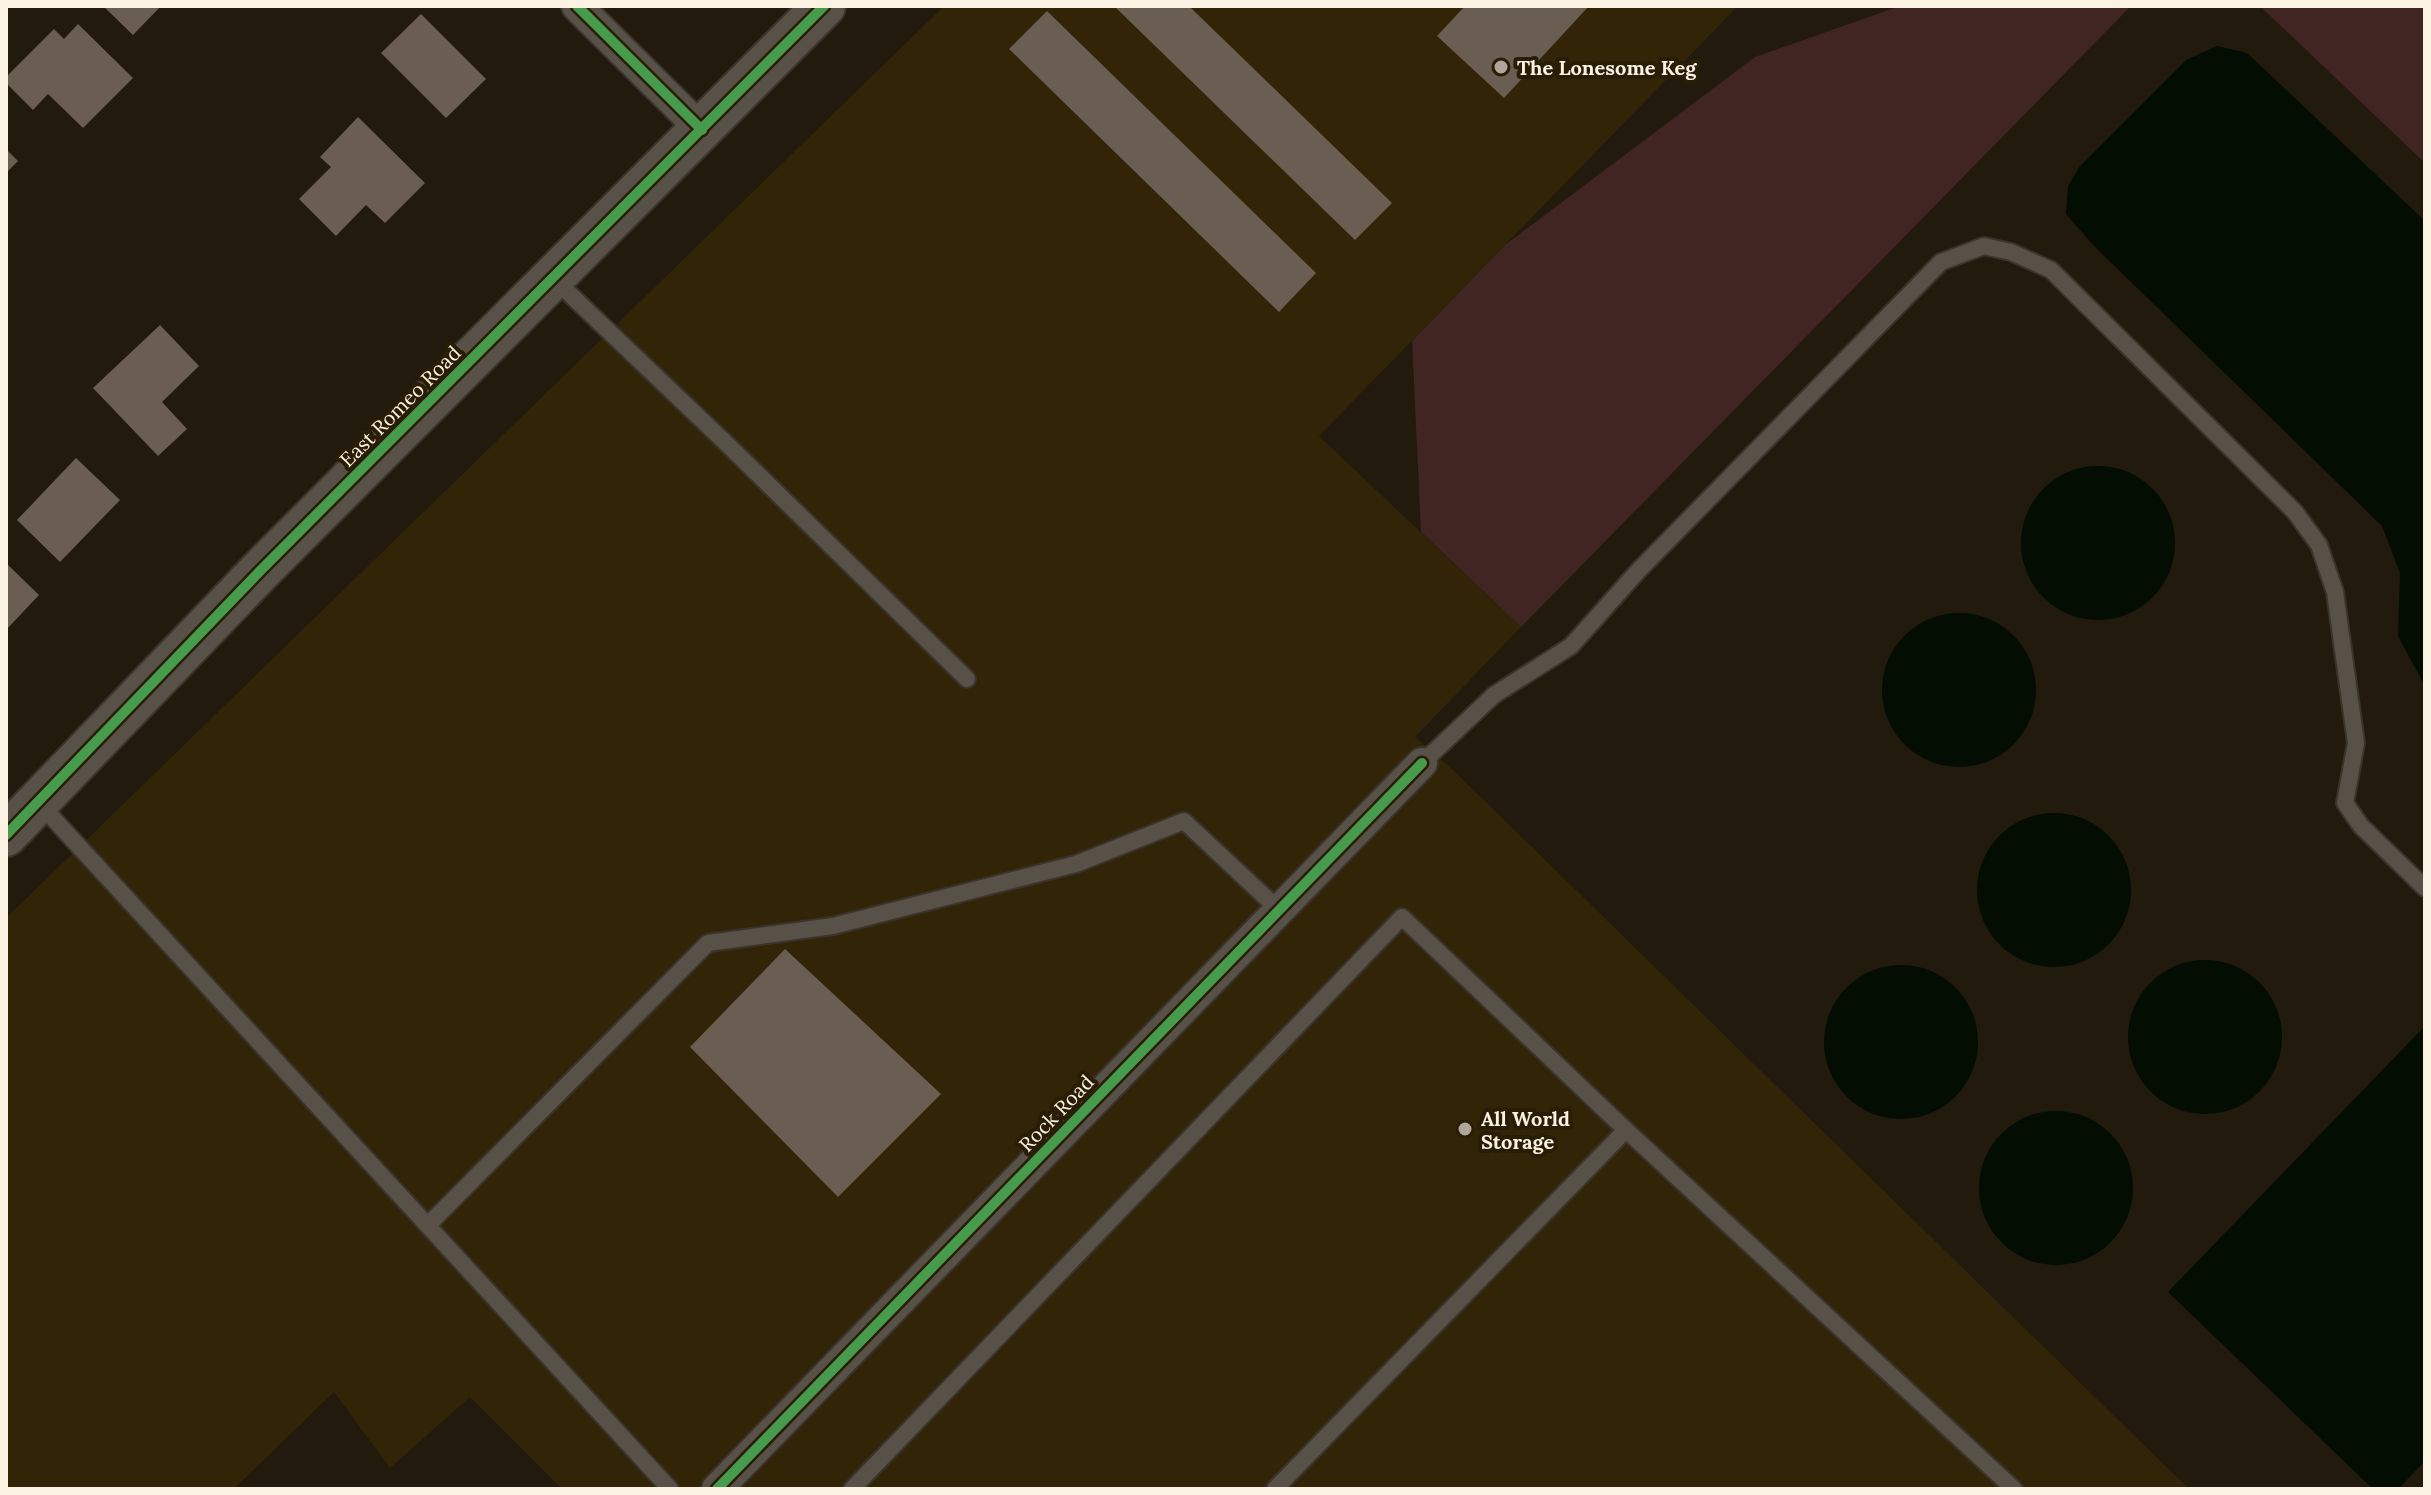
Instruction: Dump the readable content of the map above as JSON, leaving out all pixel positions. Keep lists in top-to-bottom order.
{
  "streets": {
    "main road": ["East Romeo Road"],
    "street": ["Rock Road"]
  },
  "places": ["The Lonesome Keg", "All World Storage"]
}
